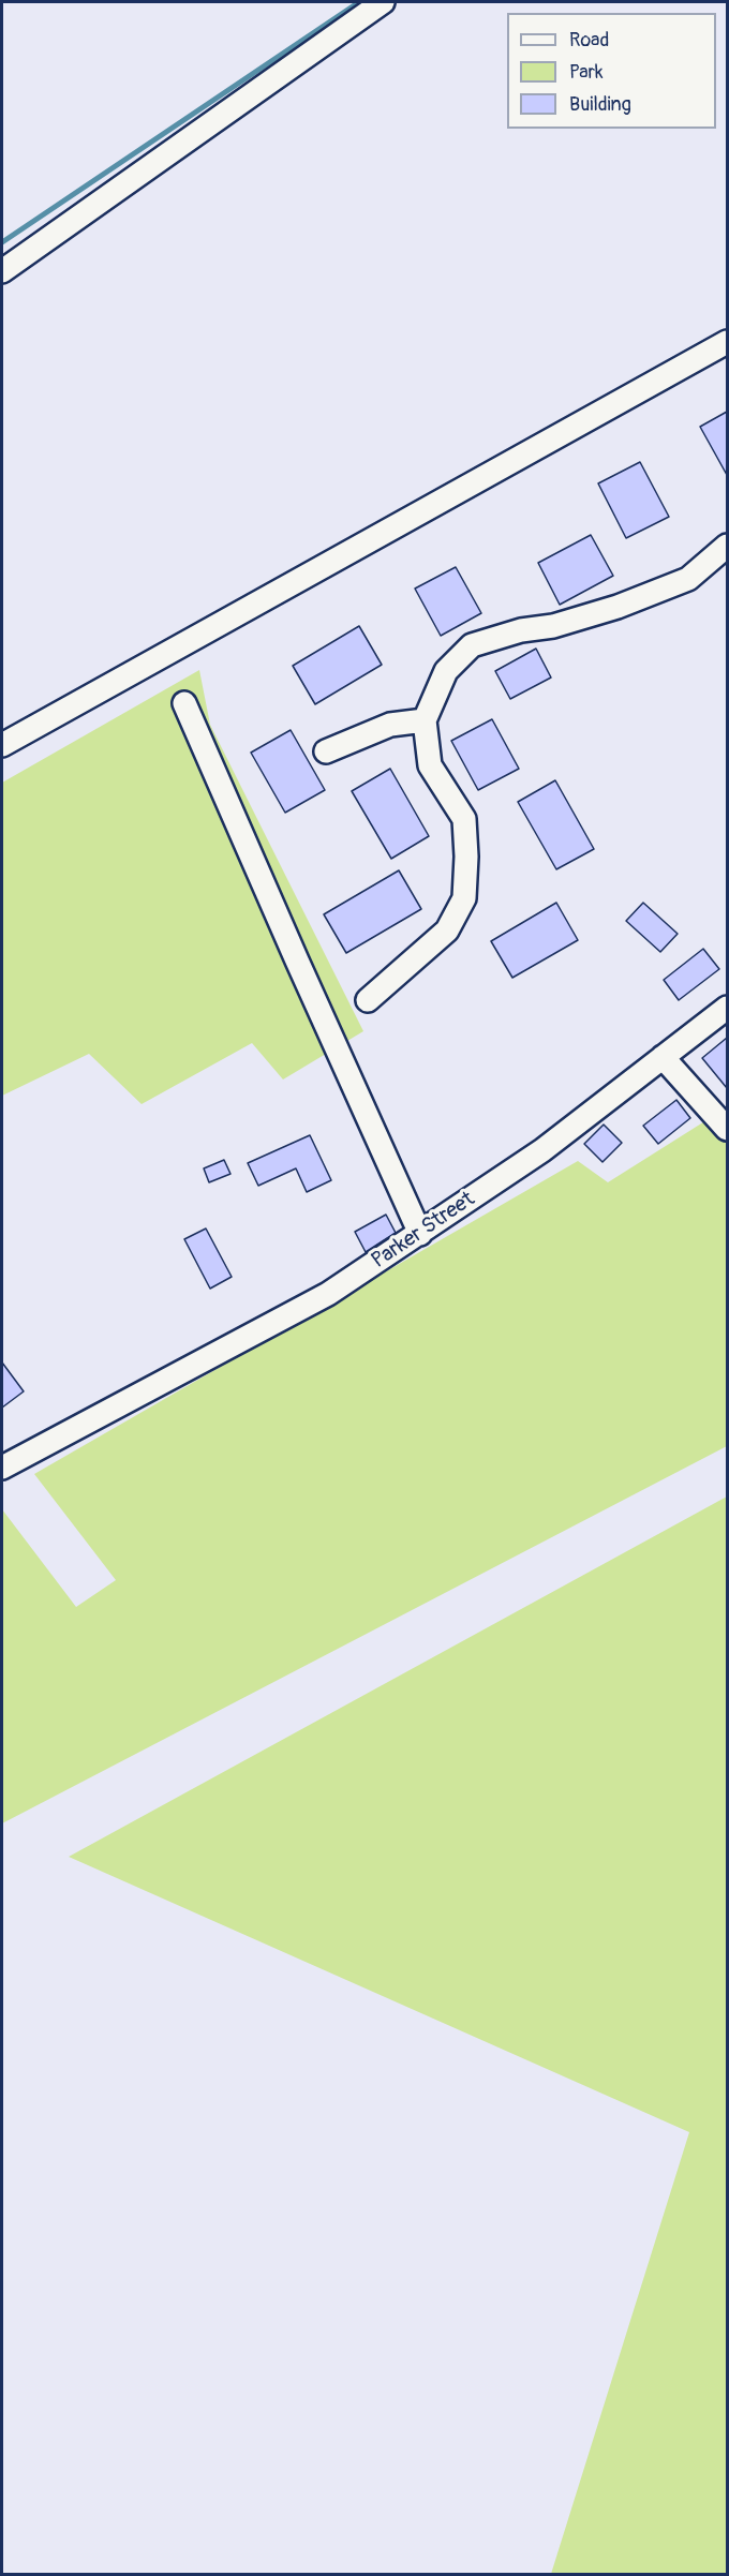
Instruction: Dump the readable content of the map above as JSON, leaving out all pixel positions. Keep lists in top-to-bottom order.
{
  "streets": {
    "street": ["Parker Street"]
  },
  "legend": ["Road", "Park", "Building"]
}
